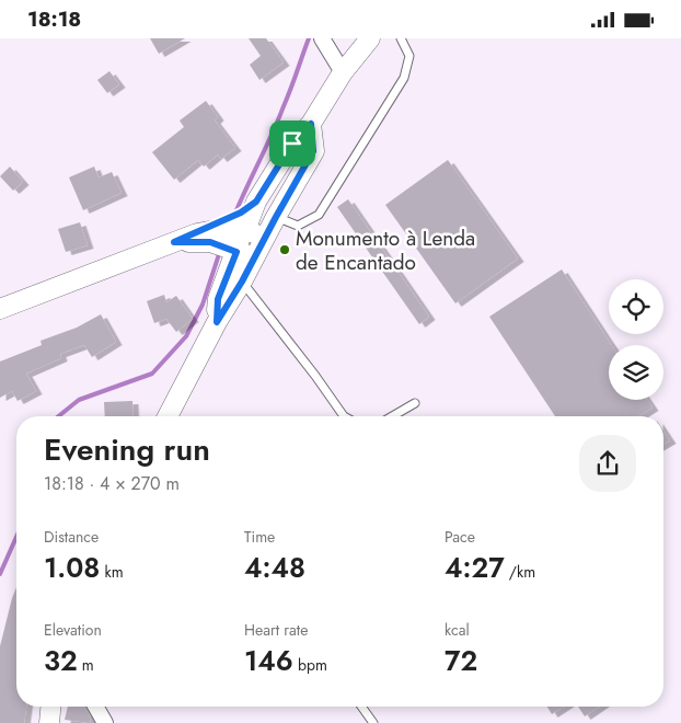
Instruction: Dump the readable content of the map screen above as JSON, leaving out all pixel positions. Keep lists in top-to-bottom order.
{
  "places": ["Monumento à Lenda de Encantado"],
  "page": {
    "status": "18:18",
    "heading": ["Evening run", "18:18 · 4 × 270 m"],
    "stats": [
      ["Distance", "1.08 km"],
      ["Time", "4:48"],
      ["Pace", "4:27 /km"],
      ["Elevation", "32 m"],
      ["Heart rate", "146 bpm"],
      ["kcal", "72"]
    ]
  }
}
